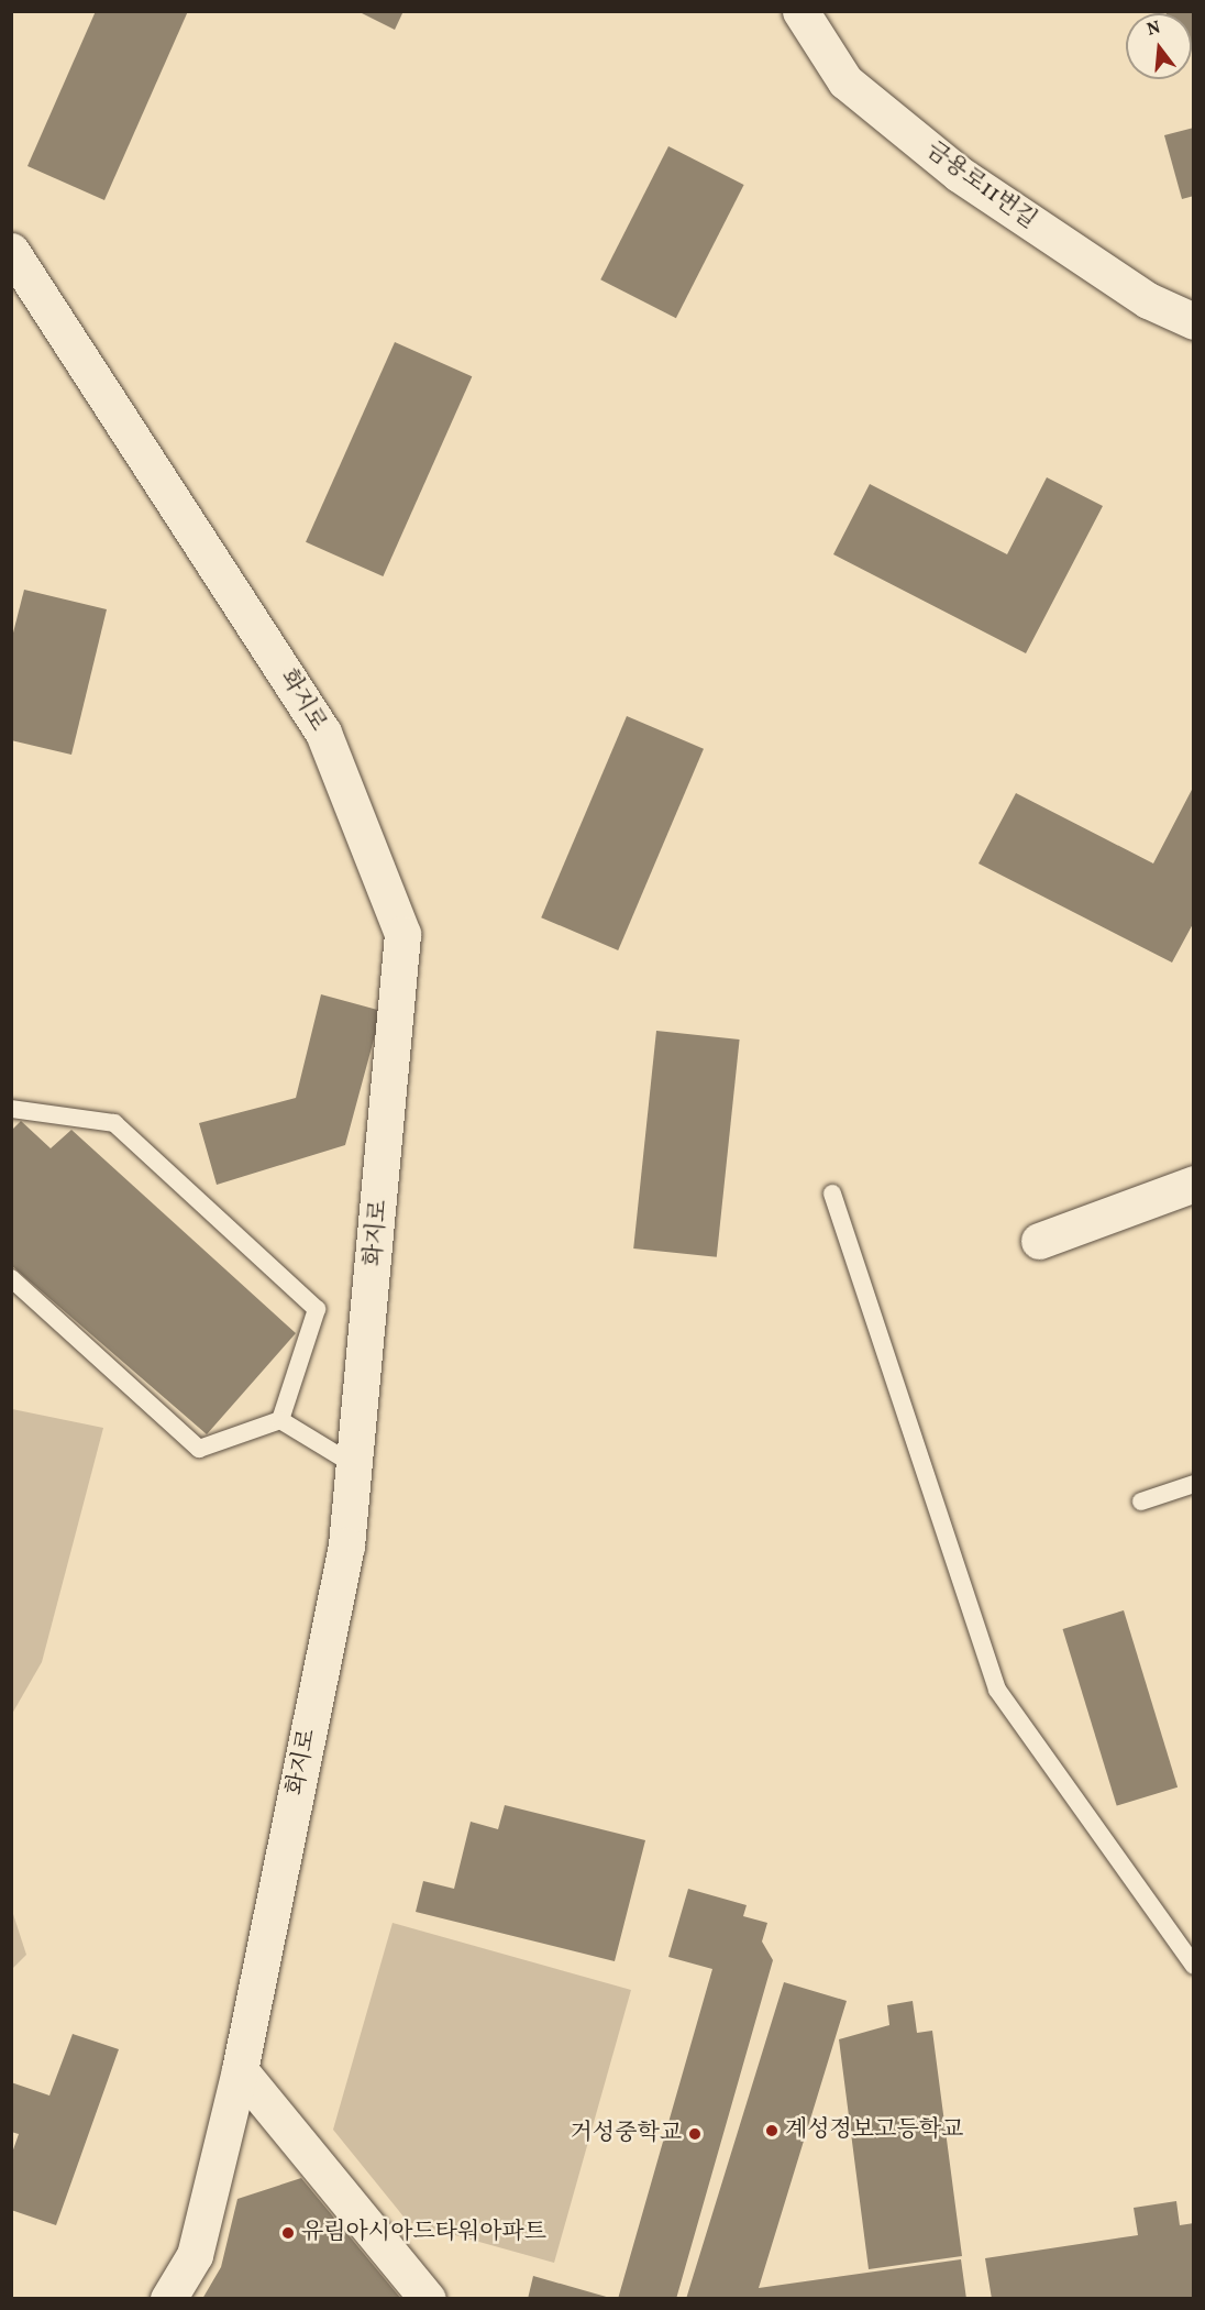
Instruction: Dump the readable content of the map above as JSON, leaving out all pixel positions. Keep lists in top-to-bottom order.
{
  "streets": {
    "street": ["금용로11번길", "화지로"]
  },
  "places": ["계성정보고등학교", "거성중학교", "유림아시아드타워아파트"],
  "north": "top"
}
